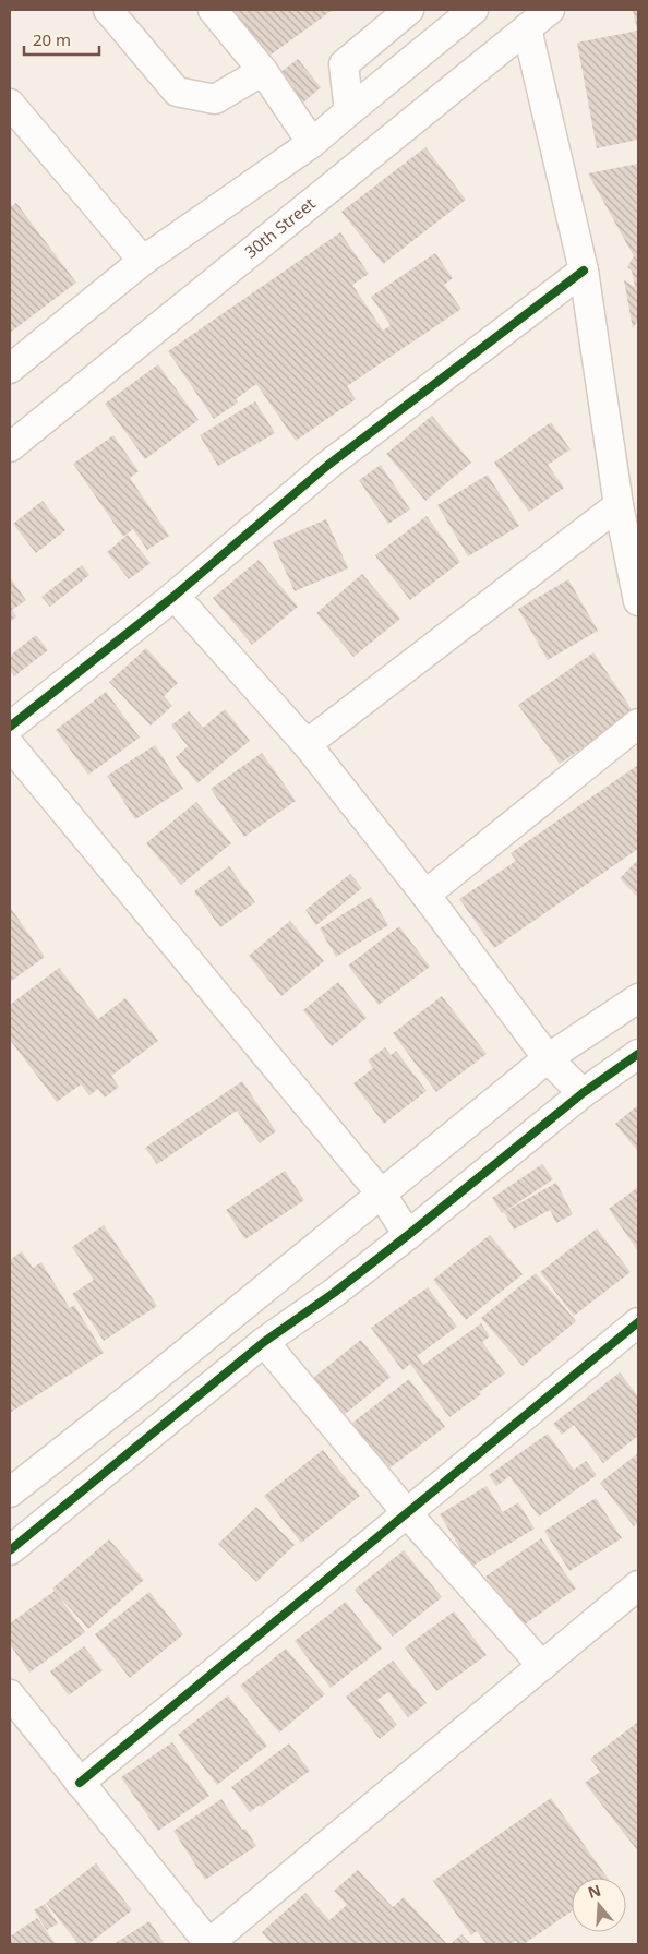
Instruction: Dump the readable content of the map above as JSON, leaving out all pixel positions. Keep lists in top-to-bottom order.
{
  "streets": {
    "street": ["30th Street"]
  },
  "scale_bar": "20 m",
  "north": "top"
}
